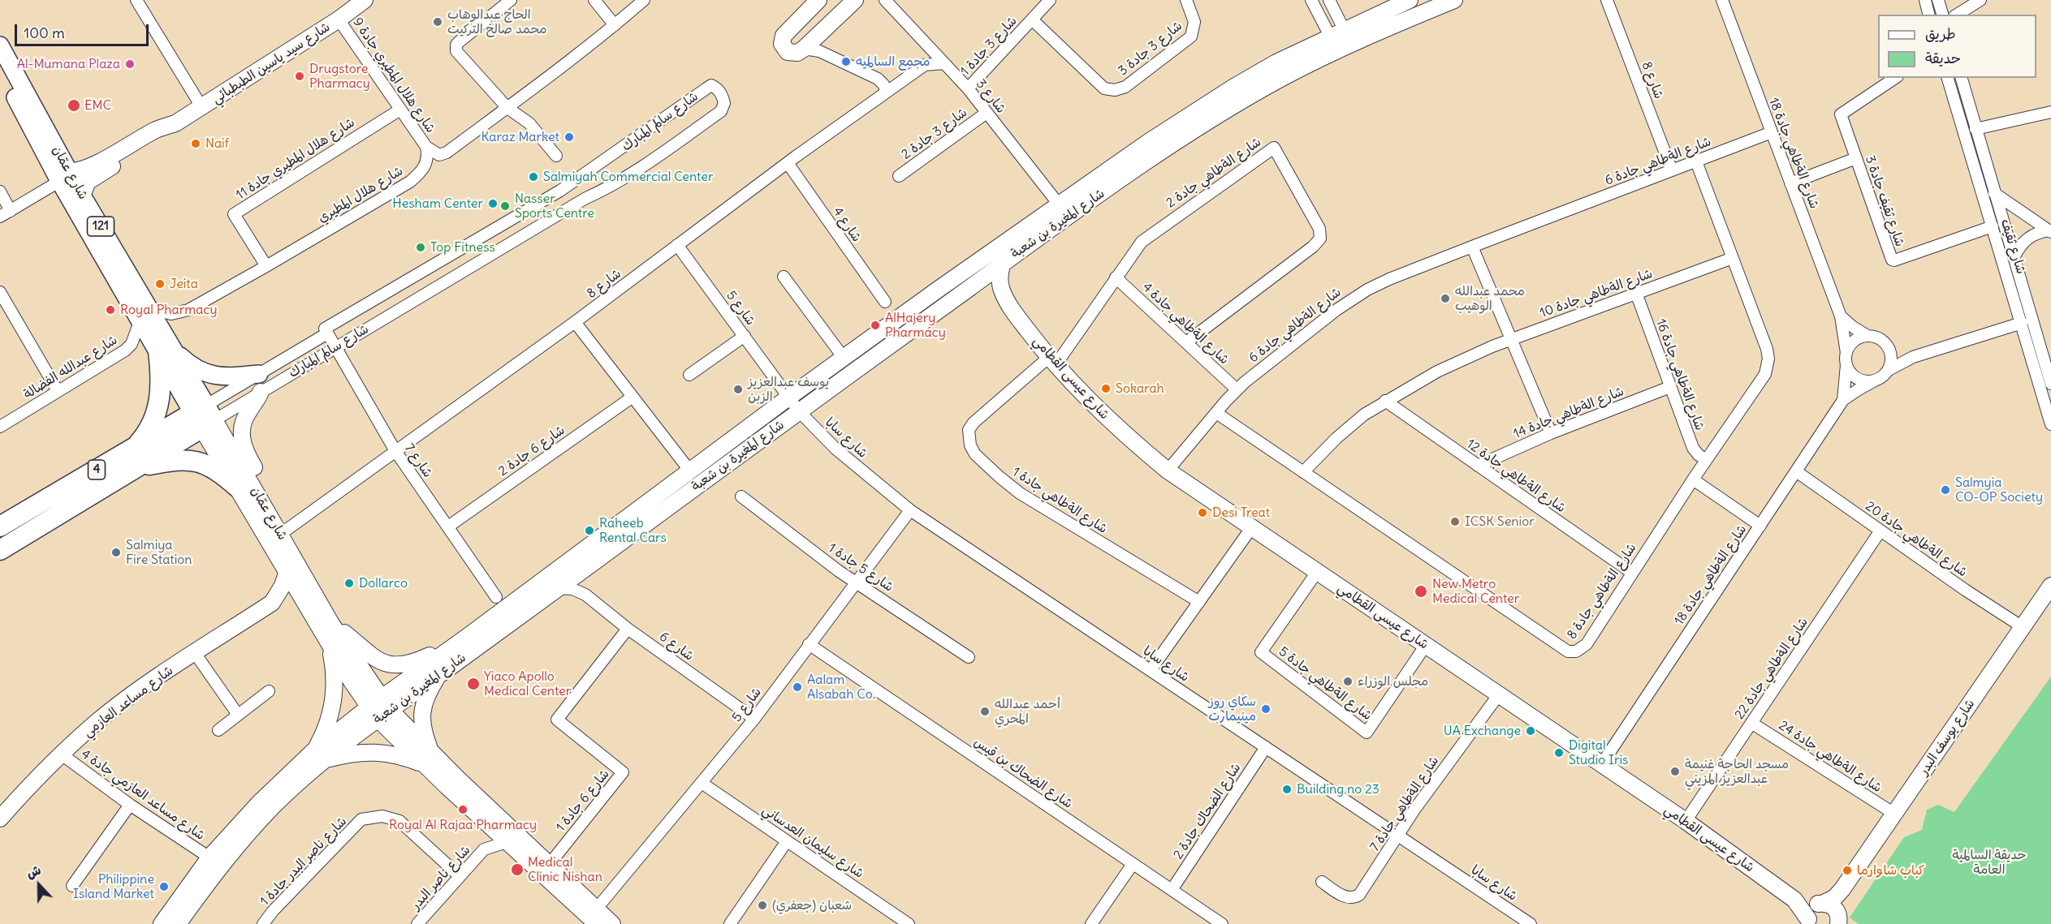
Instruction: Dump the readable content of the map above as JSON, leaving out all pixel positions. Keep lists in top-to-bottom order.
{
  "streets": {
    "highway": ["4"],
    "main road": [
      "شارع سيد ياسين الطبطبائي",
      "شارع عمّان",
      "شارع المغيرة بن شعبة",
      "121",
      "شارع عيسى القطامي",
      "شارع مساعد العازمي",
      "شارع يوسف البدر"
    ],
    "street": [
      "شارع 3 جادة 1",
      "شارع 3 جادة 3",
      "شارع هلال المطيري جادة 9",
      "شارع 8",
      "شارع 3",
      "شارع سالم المبارك",
      "شارع 3 جادة 2",
      "شارع الةطاهي جادة 18",
      "شارع هلال المطيري جادة 11",
      "شارع الةطاهي جادة 6",
      "شارع الةطاهي جادة 2",
      "شارع هلال المطيري",
      "شارع ثقيف جادة 3",
      "شارع 4",
      "شارع ثقيف",
      "شارع الةطاهي جادة 10",
      "شارع 5",
      "شارع الةطاهي جادة 4",
      "شارع عبدالله الفضالة",
      "شارع الةطاهي جادة 16",
      "شارع الةطاهي جادة 14",
      "شارع سابا",
      "شارع 6 جادة 2",
      "شارع 7",
      "شارع الةطاهي جادة 12",
      "شارع الةطاهي جادة 1",
      "شارع الةطاهي جادة 20",
      "شارع 5 جادة 1",
      "شارع الةطاهي جادة 8",
      "شارع 6",
      "شارع الةطاهي جادة 22",
      "شارع الةطاهي جادة 5",
      "شارع الةطاهي جادة 24",
      "شارع الضحاك بن قيس",
      "شارع مساعد العازمي جادة 4",
      "شارع 6 جادة 1",
      "شارع الةطاهي جادة 7",
      "شارع الضحاك جادة 2",
      "شارع سليمان العدساني",
      "شارع ناصر البدر جادة 1",
      "شارع ناصر البدر"
    ]
  },
  "crossings": [
    ["شارع 3 جادة 1", "شارع 3 جادة 3"],
    ["شارع 3 جادة 1", "شارع 3"],
    ["شارع سيد ياسين الطبطبائي", "شارع هلال المطيري جادة 9"],
    ["شارع سيد ياسين الطبطبائي", "شارع عمّان"],
    ["شارع هلال المطيري جادة 9", "شارع هلال المطيري جادة 11"],
    ["شارع هلال المطيري جادة 9", "شارع هلال المطيري"],
    ["شارع 8", "شارع 3"],
    ["شارع 8", "شارع الةطاهي جادة 6"],
    ["شارع 8", "شارع عمّان"],
    ["شارع 8", "شارع 4"],
    ["شارع 8", "شارع 5"],
    ["شارع 8", "شارع 7"],
    ["شارع 3", "شارع 3 جادة 2"],
    ["شارع 3", "شارع المغيرة بن شعبة"],
    ["شارع سالم المبارك", "شارع عمّان"],
    ["شارع سالم المبارك", "شارع 7"],
    ["شارع سالم المبارك", "4"],
    ["شارع الةطاهي جادة 18", "شارع الةطاهي جادة 6"],
    ["شارع الةطاهي جادة 18", "شارع عيسى القطامي"],
    ["شارع الةطاهي جادة 18", "شارع الةطاهي جادة 20"],
    ["شارع هلال المطيري جادة 11", "شارع هلال المطيري"],
    ["شارع الةطاهي جادة 6", "شارع الةطاهي جادة 4"],
    ["شارع الةطاهي جادة 6", "شارع عيسى القطامي"],
    ["شارع الةطاهي جادة 6", "شارع الةطاهي جادة 8"],
    ["شارع عمّان", "شارع هلال المطيري"],
    ["شارع عمّان", "شارع المغيرة بن شعبة"],
    ["شارع عمّان", "شارع 5"],
    ["شارع عمّان", "شارع عبدالله الفضالة"],
    ["شارع عمّان", "4"],
    ["شارع عمّان", "شارع مساعد العازمي"],
    ["شارع عمّان", "شارع 6 جادة 1"],
    ["شارع عمّان", "شارع ناصر البدر"],
    ["شارع الةطاهي جادة 2", "شارع الةطاهي جادة 4"],
    ["شارع الةطاهي جادة 2", "شارع عيسى القطامي"],
    ["شارع الةطاهي جادة 2", "شارع الةطاهي جادة 1"],
    ["شارع هلال المطيري", "شارع عبدالله الفضالة"],
    ["شارع ثقيف جادة 3", "شارع ثقيف"],
    ["شارع المغيرة بن شعبة", "شارع 5"],
    ["شارع المغيرة بن شعبة", "شارع عيسى القطامي"],
    ["شارع المغيرة بن شعبة", "شارع سابا"],
    ["شارع المغيرة بن شعبة", "شارع 6"],
    ["شارع المغيرة بن شعبة", "شارع مساعد العازمي جادة 4"],
    ["شارع الةطاهي جادة 10", "شارع الةطاهي جادة 16"],
    ["شارع الةطاهي جادة 10", "شارع الةطاهي جادة 12"],
    ["شارع الةطاهي جادة 10", "شارع الةطاهي جادة 8"],
    ["شارع 5", "شارع سابا"],
    ["شارع 5", "شارع 5 جادة 1"],
    ["شارع 5", "شارع 6"],
    ["شارع 5", "شارع الضحاك بن قيس"],
    ["شارع 5", "شارع سليمان العدساني"],
    ["شارع الةطاهي جادة 16", "شارع الةطاهي جادة 14"],
    ["شارع الةطاهي جادة 16", "شارع الةطاهي جادة 8"],
    ["شارع عيسى القطامي", "شارع الةطاهي جادة 1"],
    ["شارع عيسى القطامي", "شارع الةطاهي جادة 22"],
    ["شارع عيسى القطامي", "شارع الةطاهي جادة 5"],
    ["شارع عيسى القطامي", "شارع يوسف البدر"],
    ["شارع عيسى القطامي", "شارع الةطاهي جادة 7"],
    ["شارع الةطاهي جادة 14", "شارع الةطاهي جادة 12"],
    ["شارع سابا", "شارع الةطاهي جادة 7"],
    ["شارع سابا", "شارع الضحاك جادة 2"],
    ["شارع 6 جادة 2", "شارع 7"],
    ["شارع الةطاهي جادة 12", "شارع الةطاهي جادة 8"],
    ["شارع الةطاهي جادة 20", "شارع الةطاهي جادة 22"],
    ["شارع الةطاهي جادة 20", "شارع يوسف البدر"],
    ["شارع 6", "شارع 6 جادة 1"],
    ["شارع الةطاهي جادة 22", "شارع الةطاهي جادة 24"],
    ["شارع مساعد العازمي", "شارع مساعد العازمي جادة 4"],
    ["شارع يوسف البدر", "شارع الةطاهي جادة 24"],
    ["شارع الضحاك بن قيس", "شارع الضحاك جادة 2"],
    ["شارع ناصر البدر جادة 1", "شارع ناصر البدر"]
  ],
  "parks": ["حديقة السالمية العامة"],
  "places": [
    "الحاج عبدالوهاب محمد صالح التركيت",
    "مجمع السالميه",
    "Al-Mumana Plaza",
    "Drugstore Pharmacy",
    "EMC",
    "Karaz Market",
    "Naif",
    "Salmiyah Commercial Center",
    "Hesham Center",
    "Nasser Sports Centre",
    "Top Fitness",
    "Jeita",
    "محمد عبدالله الوهيب",
    "Royal Pharmacy",
    "AlHajery Pharmacy",
    "Sokarah",
    "يوسف عبدالعزيز الزبن",
    "Salmyia CO-OP Society",
    "Desi Treat",
    "ICSK Senior",
    "Raheeb Rental Cars",
    "Salmiya Fire Station",
    "Dollarco",
    "New Metro Medical Center",
    "مجلس الوزراء",
    "Yiaco Apollo Medical Center",
    "Aalam Alsabah Co.",
    "سكاي روز مينيمارت",
    "أحمد عبدالله المحري",
    "UA Exchange",
    "Digital Studio Iris",
    "مسجد الحاجة غنيمة عبدالعزيز المزيني",
    "Building no 23",
    "Royal Al Rajaa Pharmacy",
    "Medical Clinic Nishan",
    "كباب شاوارما",
    "Philippine Island Market",
    "شعبان (جعفري)"
  ],
  "legend": ["طريق", "حديقة"],
  "scale_bar": "100 m",
  "north": "top"
}
